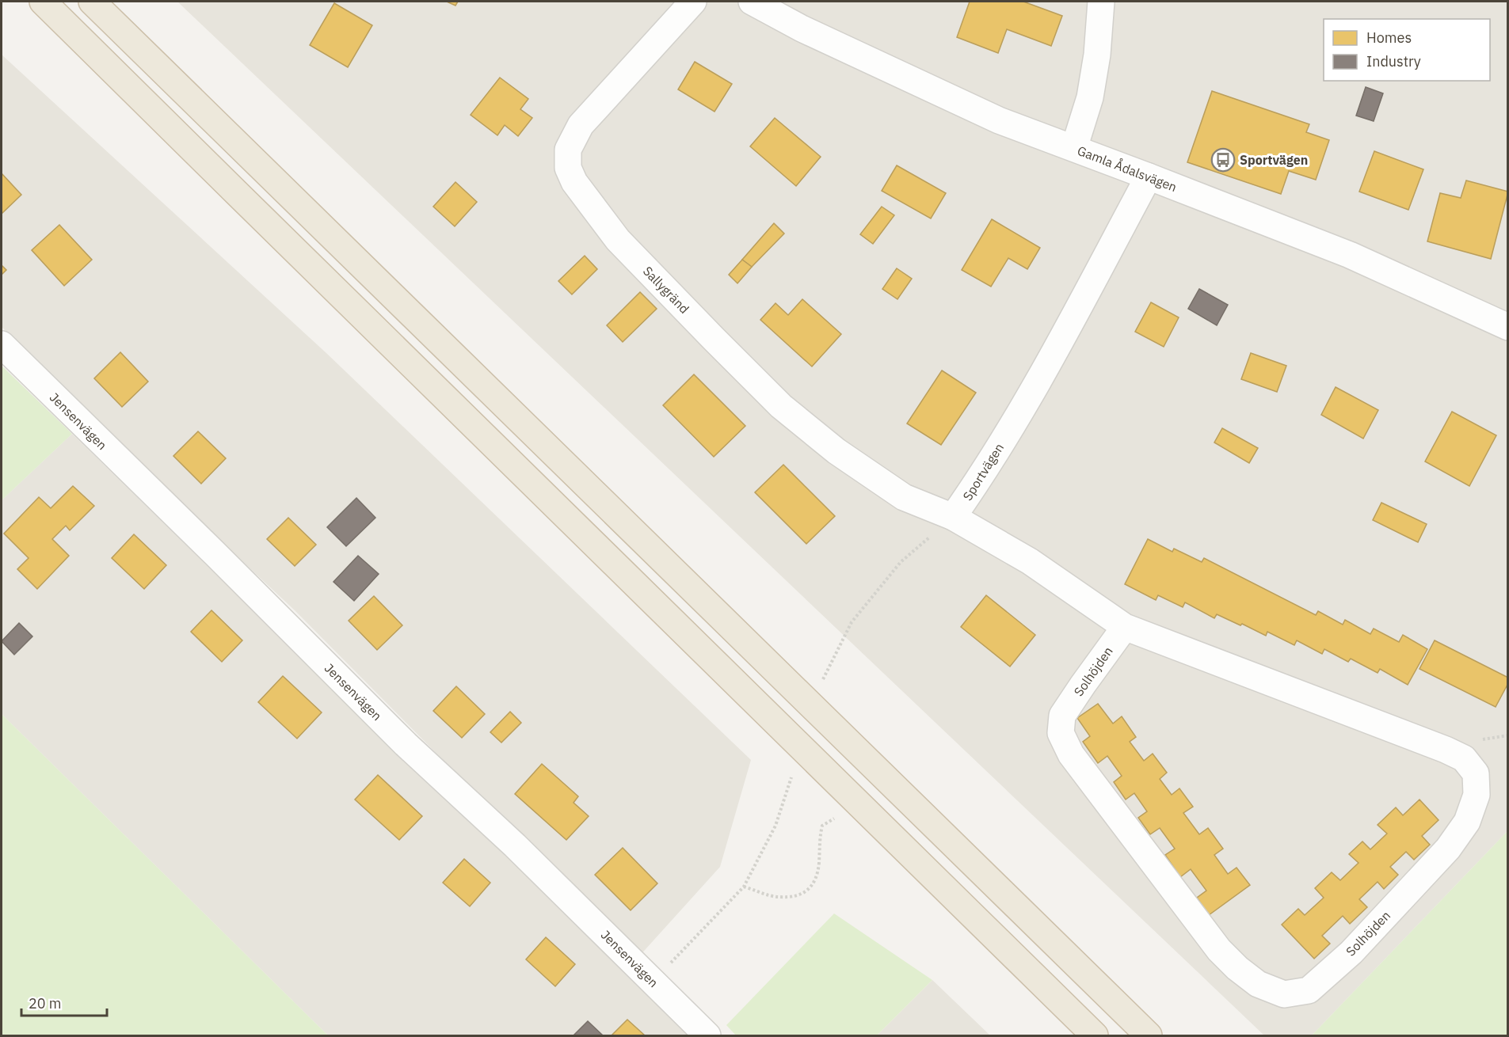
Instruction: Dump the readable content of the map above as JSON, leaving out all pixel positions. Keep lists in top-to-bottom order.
{
  "streets": {
    "street": [
      "Gamla Ådalsvägen",
      "Sallygränd",
      "Jensenvägen",
      "Sportvägen",
      "Solhöjden"
    ]
  },
  "crossings": [
    ["Gamla Ådalsvägen", "Sportvägen"],
    ["Sallygränd", "Sportvägen"],
    ["Sallygränd", "Solhöjden"],
    ["Sportvägen", "Solhöjden"]
  ],
  "places": {
    "bus stop": ["Sportvägen"]
  },
  "legend": ["Homes", "Industry"],
  "scale_bar": "20 m"
}
